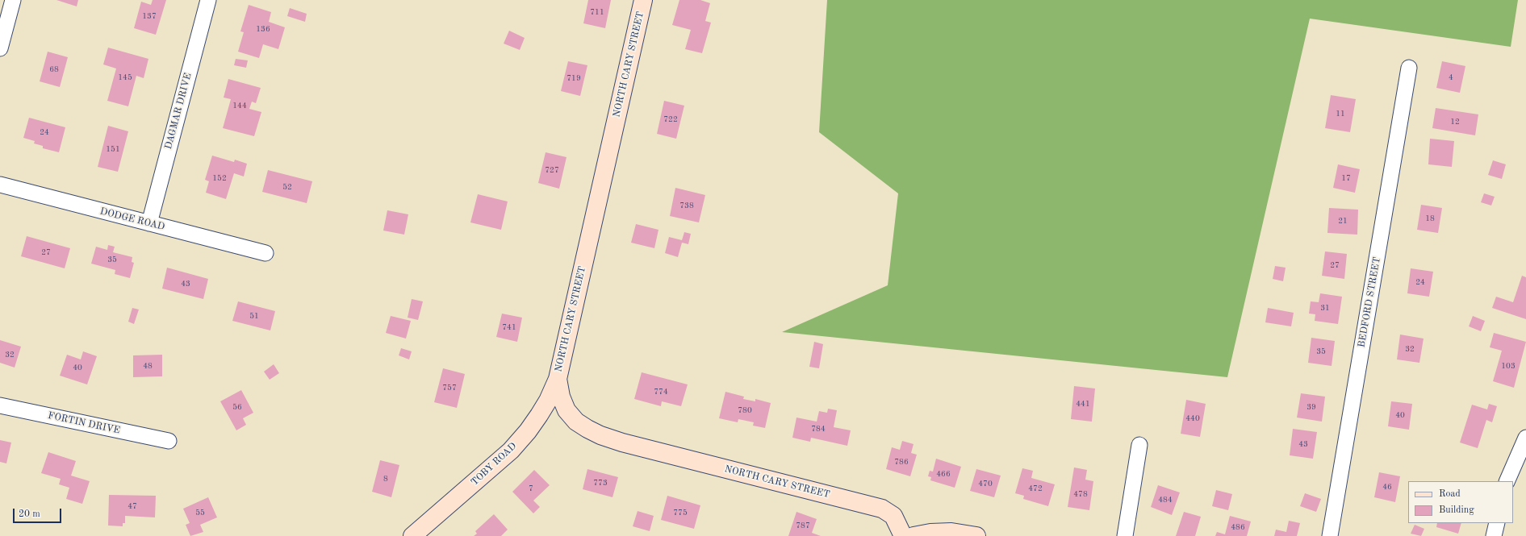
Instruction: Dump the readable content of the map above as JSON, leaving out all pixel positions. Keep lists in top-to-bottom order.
{
  "streets": {
    "main road": ["NORTH CARY STREET", "TOBY ROAD"],
    "street": [
      "DAGMAR DRIVE",
      "DODGE ROAD",
      "BEDFORD STREET",
      "FORTIN DRIVE"
    ]
  },
  "crossings": [
    ["NORTH CARY STREET", "TOBY ROAD"],
    ["DAGMAR DRIVE", "DODGE ROAD"]
  ],
  "house_numbers": [
    "711",
    "137",
    "136",
    "68",
    "145",
    "4",
    "719",
    "144",
    "11",
    "722",
    "12",
    "24",
    "151",
    "727",
    "152",
    "17",
    "52",
    "738",
    "18",
    "21",
    "27",
    "35",
    "27",
    "24",
    "43",
    "31",
    "51",
    "741",
    "32",
    "35",
    "32",
    "48",
    "103",
    "40",
    "757",
    "774",
    "441",
    "56",
    "39",
    "780",
    "40",
    "440",
    "784",
    "43",
    "786",
    "466",
    "8",
    "773",
    "470",
    "46",
    "7",
    "472",
    "478",
    "484",
    "47",
    "55",
    "775",
    "787",
    "486"
  ],
  "legend": ["Road", "Building"],
  "scale_bar": "20 m"
}
